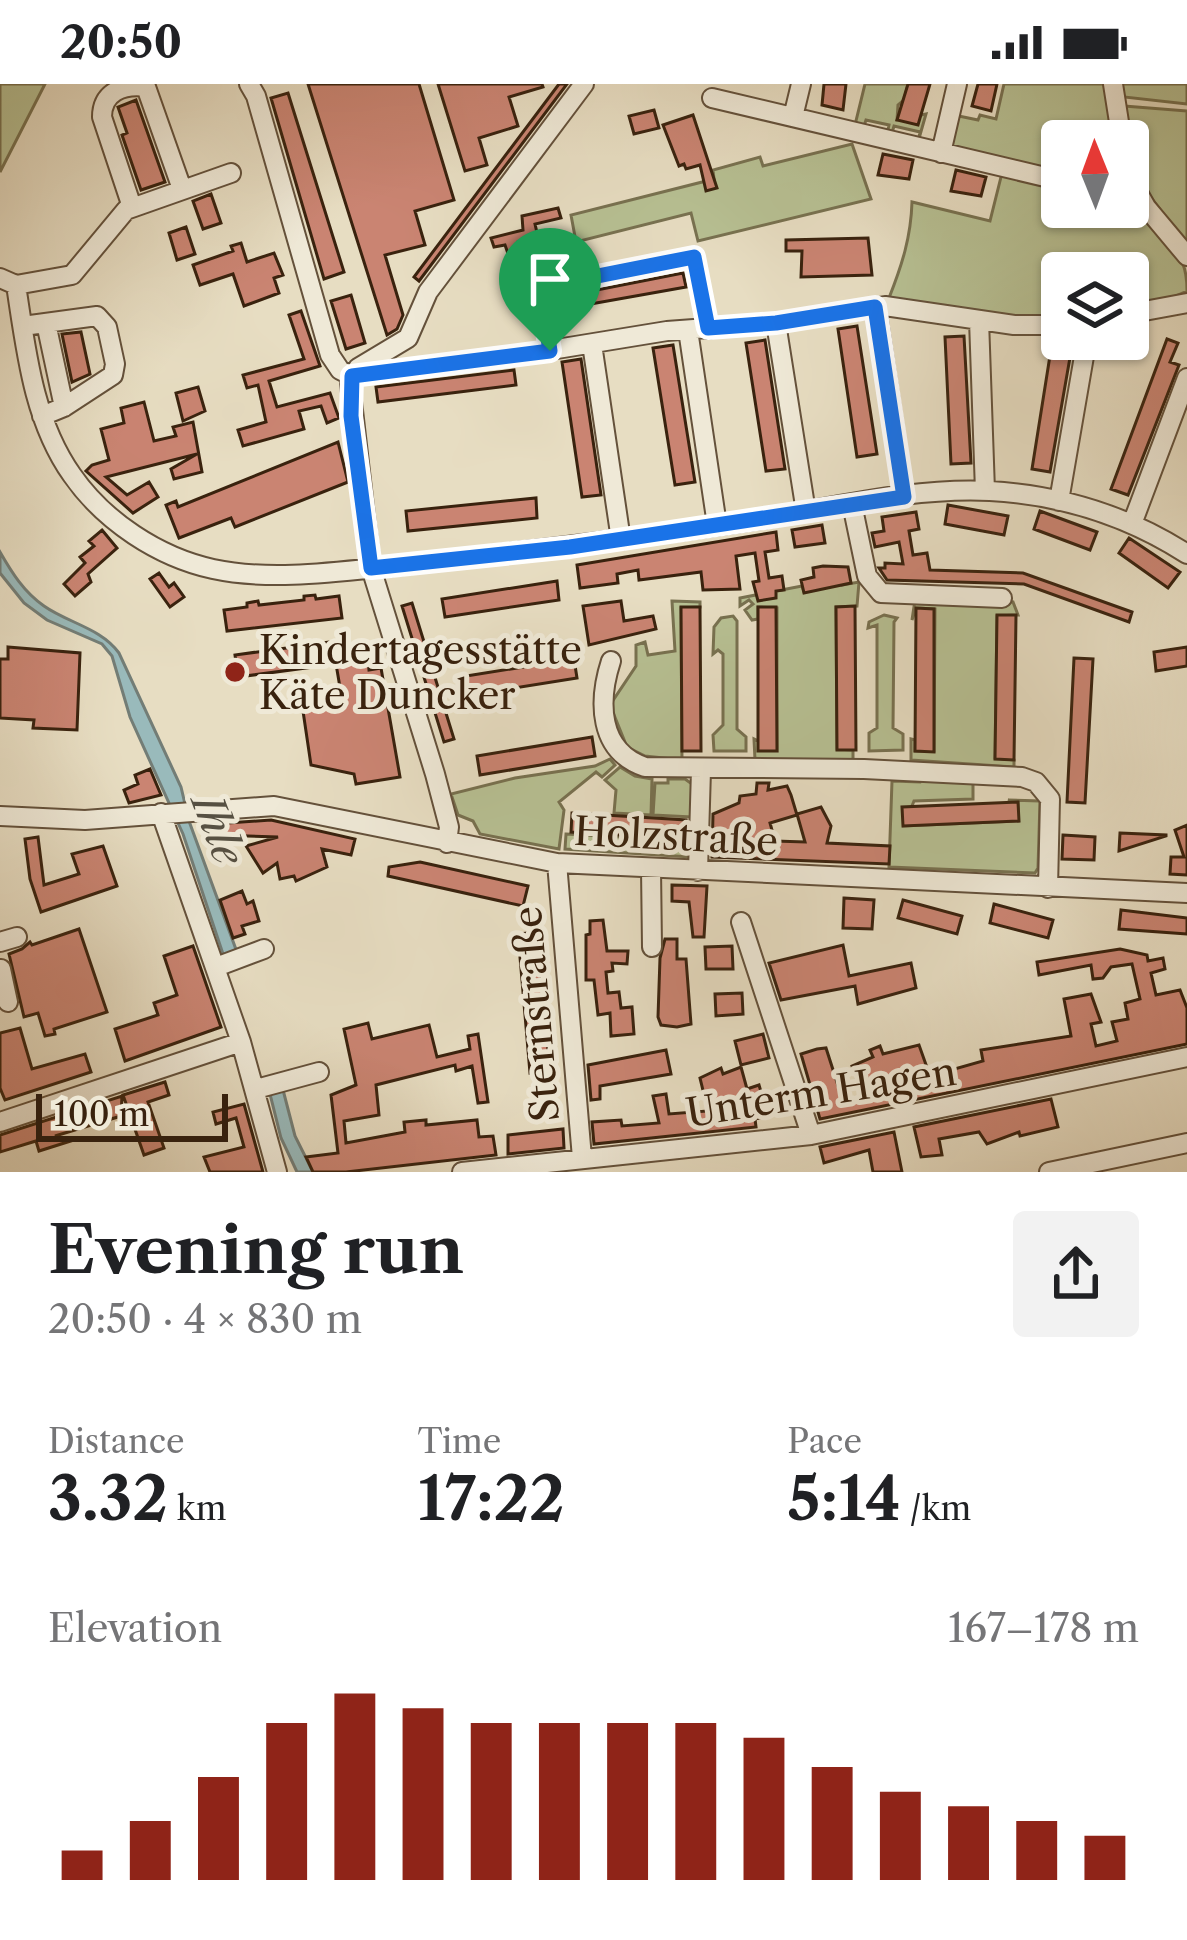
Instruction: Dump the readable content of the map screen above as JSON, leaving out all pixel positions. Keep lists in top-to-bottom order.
{
  "streets": {
    "street": ["Holzstraße", "Sternstraße", "Unterm Hagen"]
  },
  "crossings": [
    ["Holzstraße", "Sternstraße"],
    ["Sternstraße", "Unterm Hagen"]
  ],
  "water": ["Ihle"],
  "places": ["Kindertagesstätte Käte Duncker"],
  "scale_bar": "100 m",
  "north": "top",
  "page": {
    "status": "20:50",
    "scale": "100 m",
    "heading": ["Evening run", "20:50 · 4 × 830 m"],
    "stats": [
      ["Distance", "3.32 km"],
      ["Time", "17:22"],
      ["Pace", "5:14 /km"]
    ],
    "chart": ["Elevation", "167–178 m"]
  }
}
